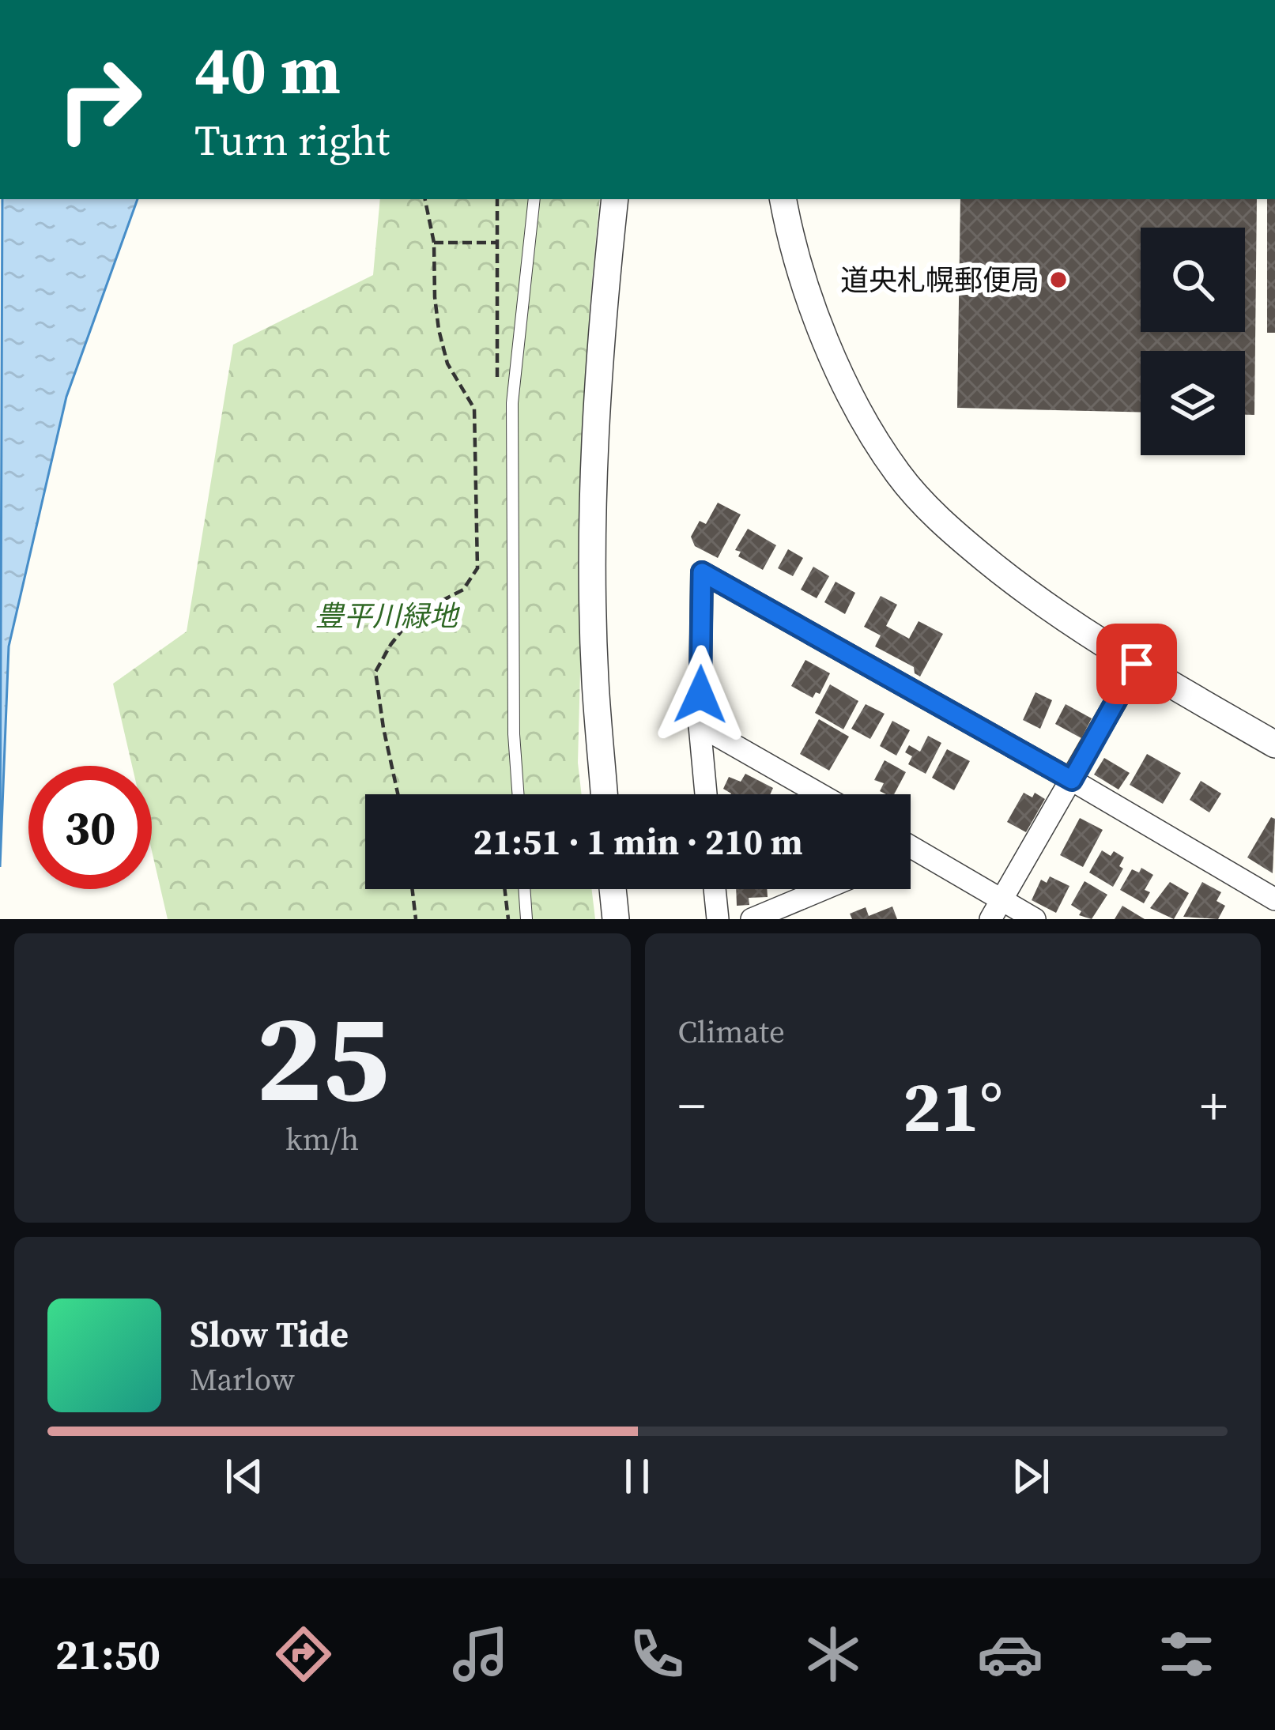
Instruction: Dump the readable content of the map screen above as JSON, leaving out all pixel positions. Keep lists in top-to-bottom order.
{
  "parks": ["豊平川緑地"],
  "places": ["道央札幌郵便局"],
  "page": {
    "turn": ["40 m", "Turn right"],
    "limit": "30",
    "trip": "21:51 · 1 min · 210 m",
    "tile": [
      ["25", "km/h"],
      "Climate"
    ],
    "heat": ["−", "21°", "+"],
    "song": ["Slow Tide", "Marlow"],
    "tabs": "21:50"
  }
}
